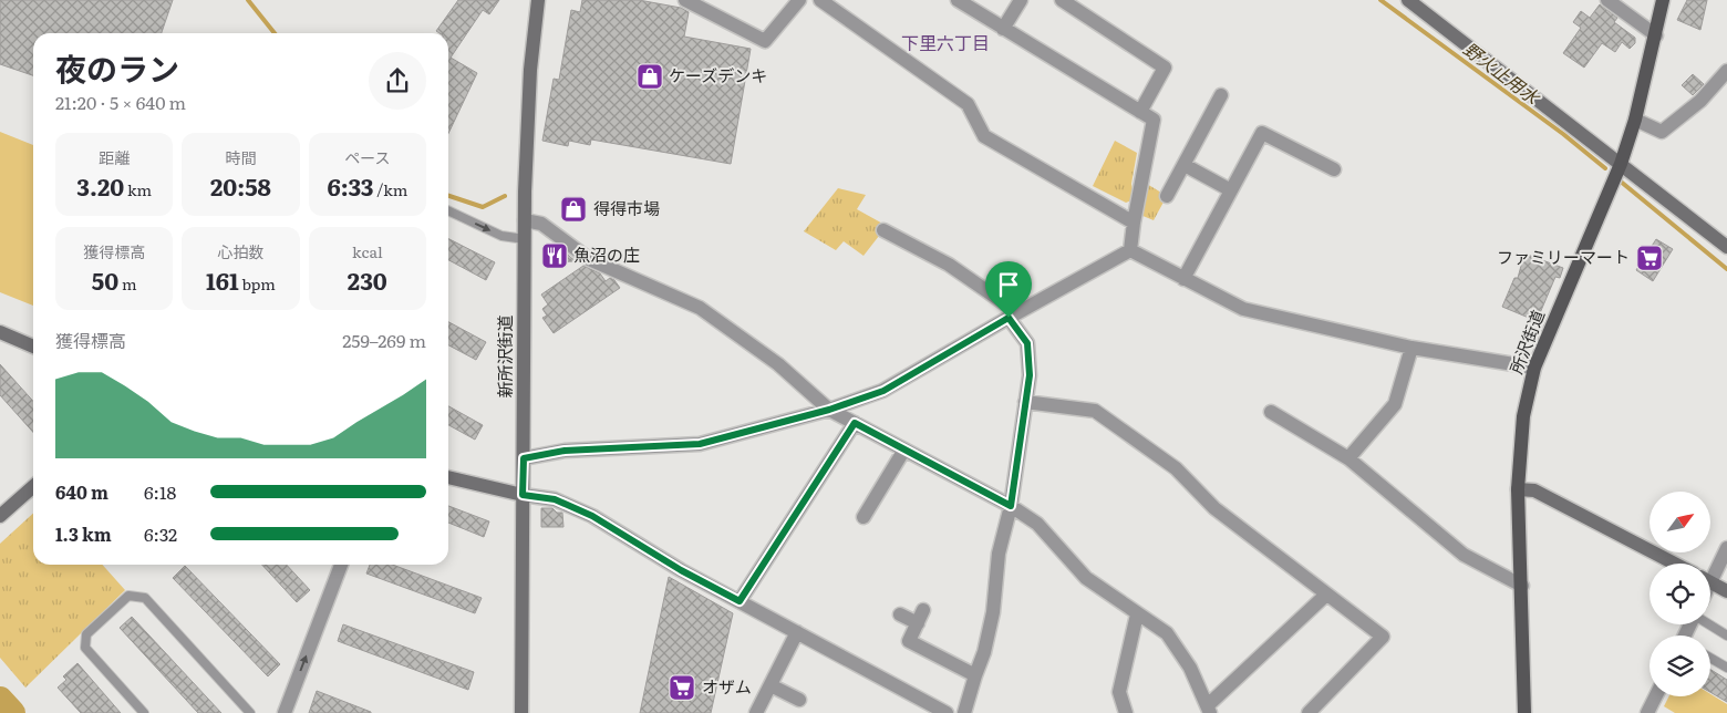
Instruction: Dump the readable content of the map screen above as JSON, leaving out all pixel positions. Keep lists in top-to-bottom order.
{
  "streets": {
    "main road": ["所沢街道"],
    "street": ["新所沢街道"]
  },
  "districts": ["下里六丁目"],
  "water": ["野火止用水"],
  "places": {
    "shop": ["ケーズデンキ", "得得市場"],
    "restaurant": ["魚沼の庄"],
    "supermarket": ["ファミリーマート", "オザム"]
  },
  "north": "top right",
  "page": {
    "heading": ["夜のラン", "21:20 · 5 × 640 m"],
    "stats": [
      ["距離", "3.20 km"],
      ["時間", "20:58"],
      ["ペース", "6:33 /km"],
      ["獲得標高", "50 m"],
      ["心拍数", "161 bpm"],
      ["kcal", "230"]
    ],
    "chart": ["獲得標高", "259–269 m"],
    "list": [
      {
        "name": "640 m",
        "note": "6:18"
      },
      {
        "name": "1.3 km",
        "note": "6:32"
      }
    ]
  }
}
